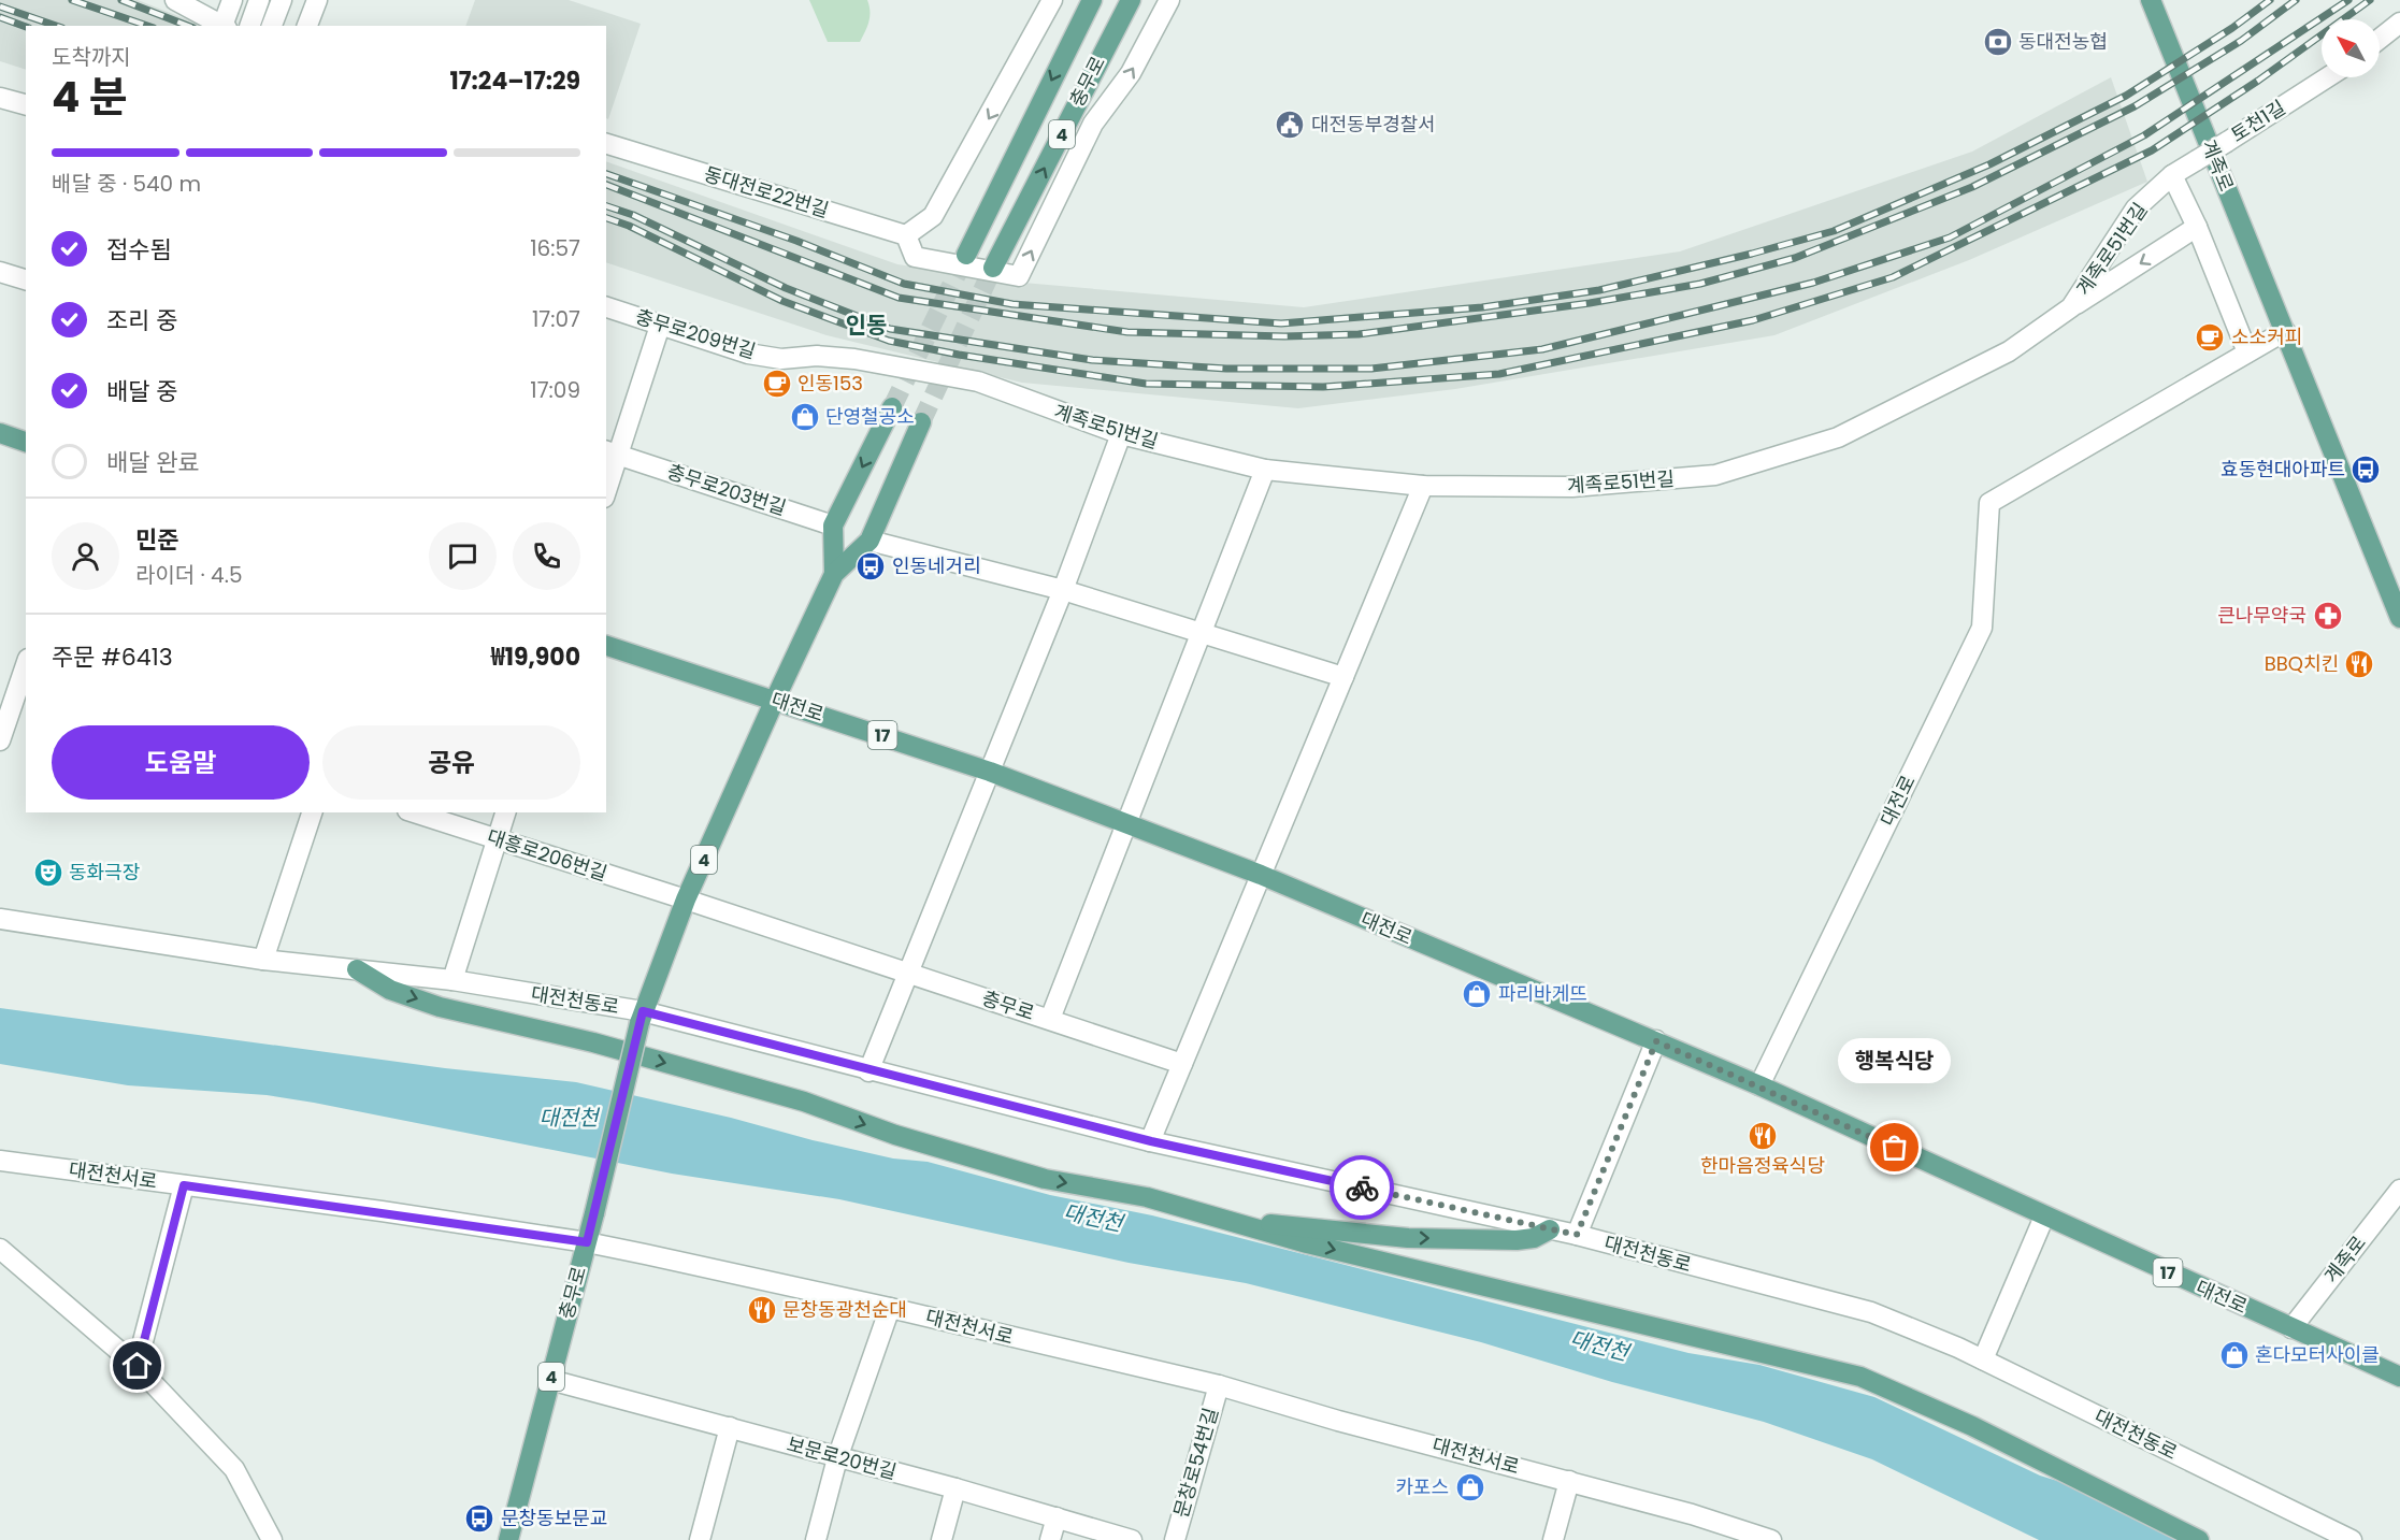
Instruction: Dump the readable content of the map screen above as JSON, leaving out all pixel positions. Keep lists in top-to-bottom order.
{
  "streets": {
    "main road": [
      "충무로",
      "4",
      "계족로",
      "대전로",
      "17"
    ],
    "street": [
      "토천1길",
      "동대전로22번길",
      "계족로51번길",
      "충무로209번길",
      "충무로203번길",
      "대흥로206번길",
      "대전천동로",
      "대전천서로",
      "보문로20번길",
      "문창로54번길"
    ]
  },
  "crossings": [
    ["충무로", "충무로203번길"],
    ["충무로", "대전로"],
    ["충무로", "대흥로206번길"],
    ["충무로", "대전천동로"],
    ["충무로", "대전천서로"],
    ["충무로", "보문로20번길"],
    ["토천1길", "계족로51번길"],
    ["계족로", "대전로"],
    ["계족로51번길", "충무로209번길"],
    ["대전천서로", "문창로54번길"]
  ],
  "districts": ["인동"],
  "water": ["대전천"],
  "places": {
    "bank": ["동대전농협"],
    "public building": ["대전동부경찰서"],
    "cafe": ["소소커피", "인동153"],
    "shop": [
      "단영철공소",
      "파리바게뜨",
      "혼다모터사이클",
      "카포스"
    ],
    "bus stop": ["효동현대아파트", "인동네거리", "문창동보문교"],
    "pharmacy": ["큰나무약국"],
    "restaurant": ["BBQ치킨", "한마음정육식당", "문창동광천순대"],
    "theatre": ["동화극장"],
    "other": ["행복식당"]
  },
  "north": "top left",
  "page": {
    "heading": ["4 분", "도착까지", "17:24–17:29"],
    "panel": [
      "민준",
      "라이더 · 4.5",
      "주문 #6413",
      "₩19,900"
    ],
    "bar": "배달 중 · 540 m",
    "list": [
      ["접수됨", "16:57"],
      ["조리 중", "17:07"],
      ["배달 중", "17:09"],
      "배달 완료"
    ],
    "buttons": ["도움말", "공유"],
    "bubble": "행복식당"
  }
}
